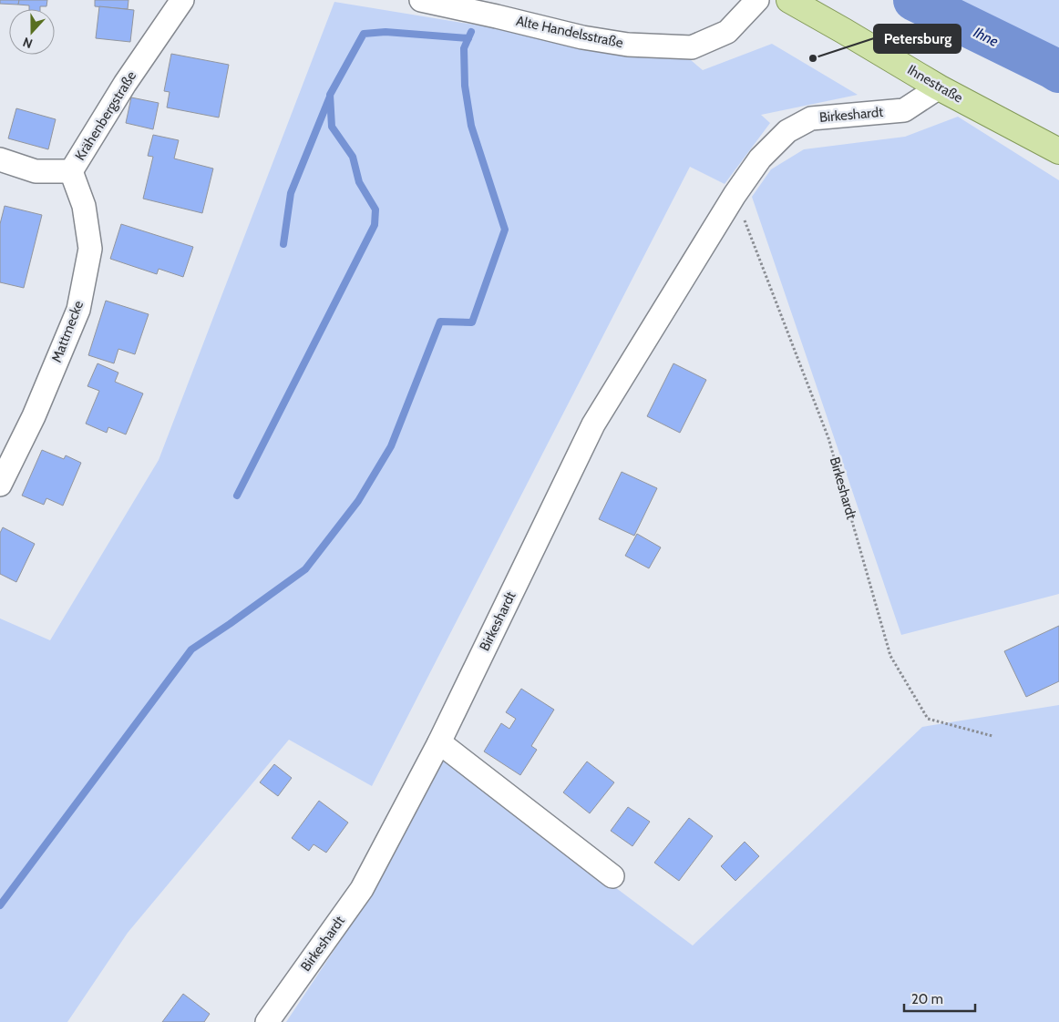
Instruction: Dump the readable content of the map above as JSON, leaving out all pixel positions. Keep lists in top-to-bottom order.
{
  "streets": {
    "main road": ["Ihnestraße"],
    "street": [
      "Alte Handelsstraße",
      "Birkeshardt",
      "Krähenbergstraße",
      "Mattmecke"
    ]
  },
  "crossings": [
    ["Ihnestraße", "Birkeshardt"],
    ["Krähenbergstraße", "Mattmecke"]
  ],
  "water": ["Ihne"],
  "places": ["Petersburg"],
  "scale_bar": "20 m",
  "north": "bottom"
}
